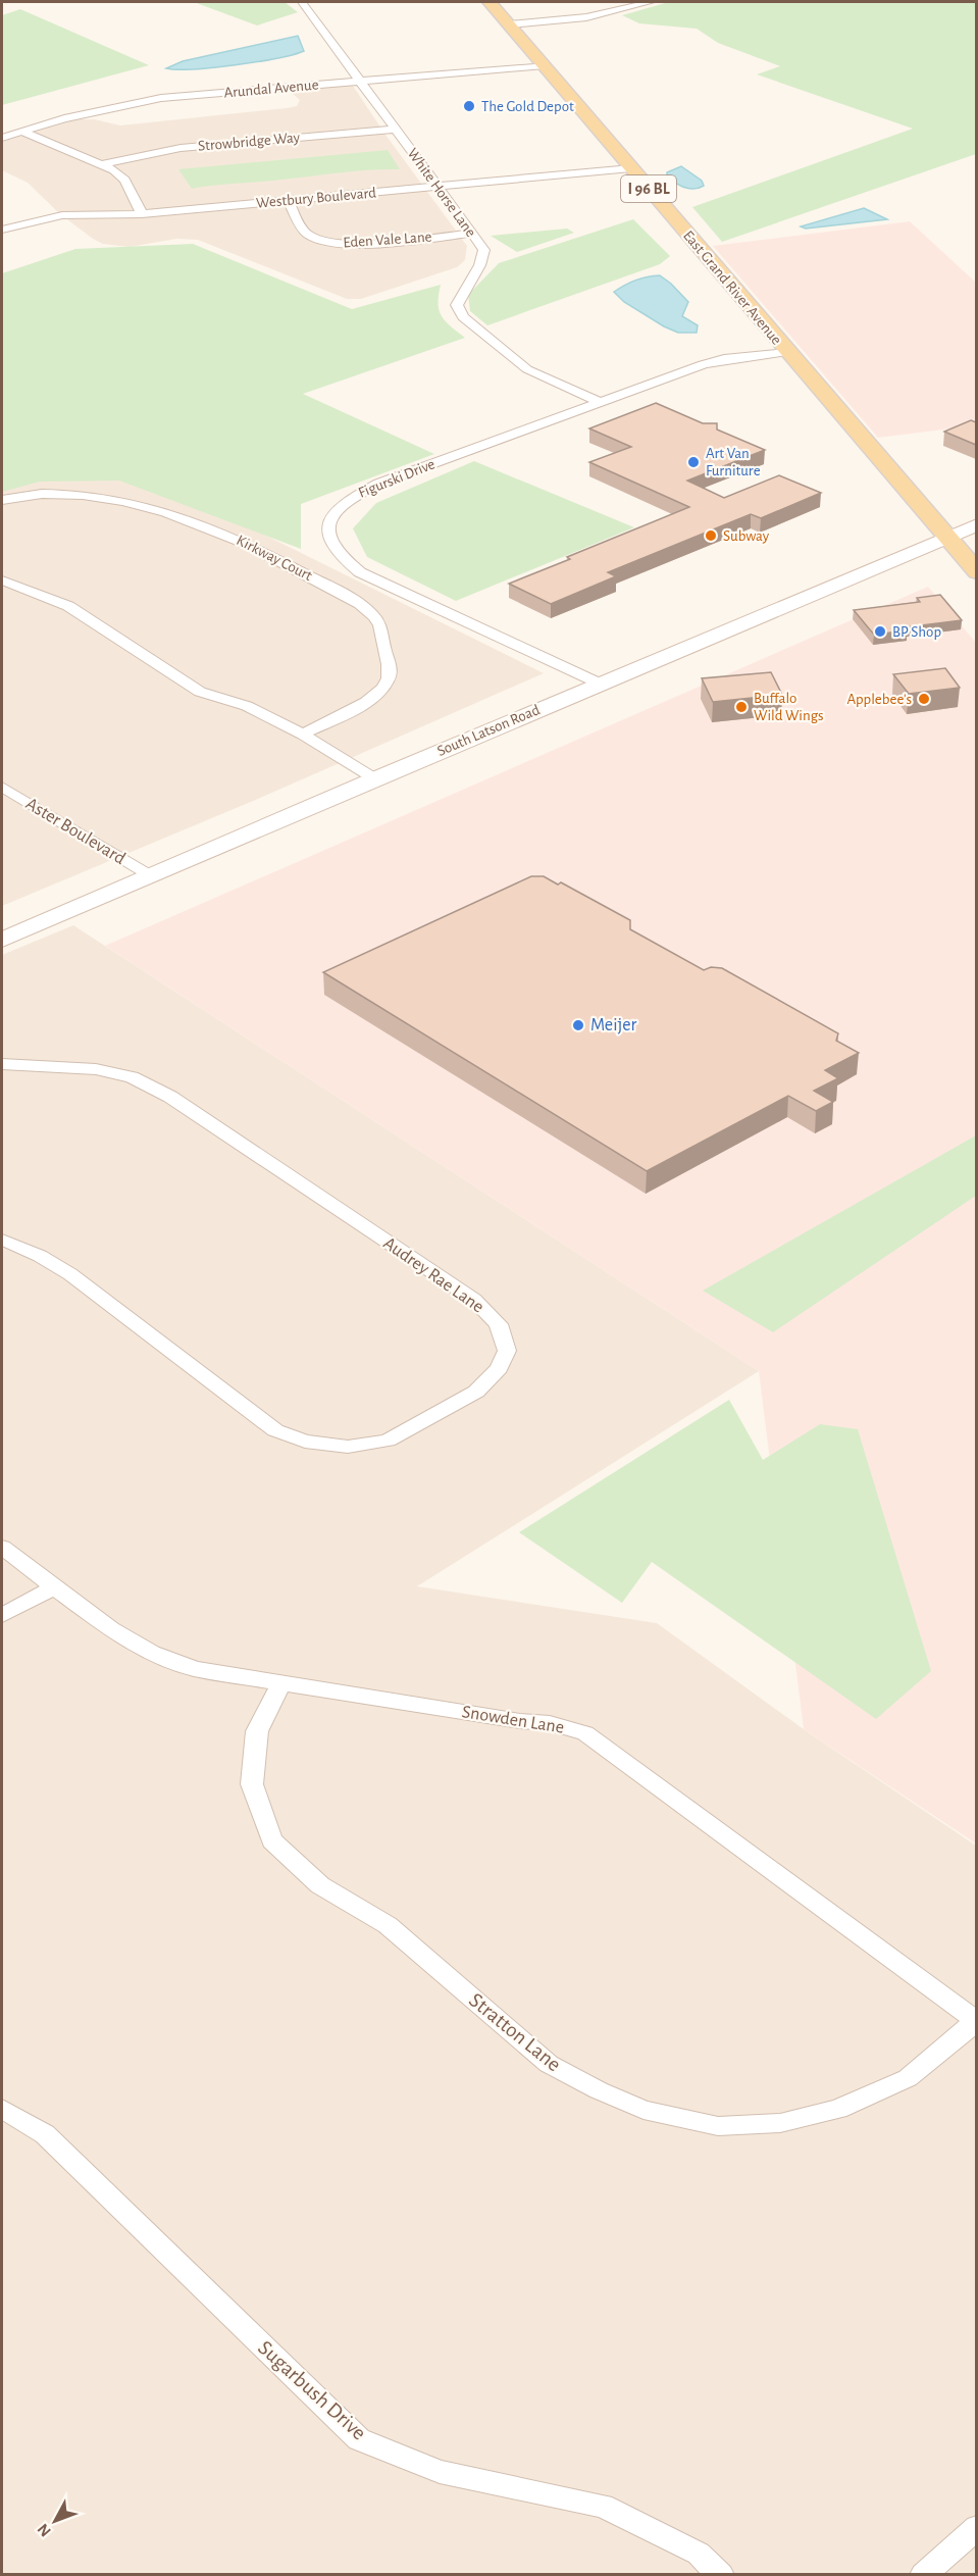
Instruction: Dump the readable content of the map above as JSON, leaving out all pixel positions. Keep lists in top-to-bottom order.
{
  "streets": {
    "main road": ["I 96 BL", "East Grand River Avenue", "South Latson Road"],
    "street": [
      "Arundal Avenue",
      "Strowbridge Way",
      "White Horse Lane",
      "Westbury Boulevard",
      "Eden Vale Lane",
      "Figurski Drive",
      "Kirkway Court",
      "Aster Boulevard",
      "Audrey Rae Lane",
      "Snowden Lane",
      "Stratton Lane",
      "Sugarbush Drive"
    ]
  },
  "crossings": [
    ["Arundal Avenue", "White Horse Lane"],
    ["Arundal Avenue", "East Grand River Avenue"],
    ["Strowbridge Way", "White Horse Lane"],
    ["White Horse Lane", "Westbury Boulevard"],
    ["White Horse Lane", "Eden Vale Lane"],
    ["White Horse Lane", "Figurski Drive"],
    ["Westbury Boulevard", "Eden Vale Lane"],
    ["Westbury Boulevard", "East Grand River Avenue"],
    ["East Grand River Avenue", "Figurski Drive"],
    ["East Grand River Avenue", "South Latson Road"],
    ["Figurski Drive", "South Latson Road"],
    ["South Latson Road", "Aster Boulevard"],
    ["Snowden Lane", "Stratton Lane"]
  ],
  "places": [
    "The Gold Depot",
    "Art Van Furniture",
    "Subway",
    "BP Shop",
    "Applebee's",
    "Buffalo Wild Wings",
    "Meijer"
  ],
  "north": "bottom left"
}
